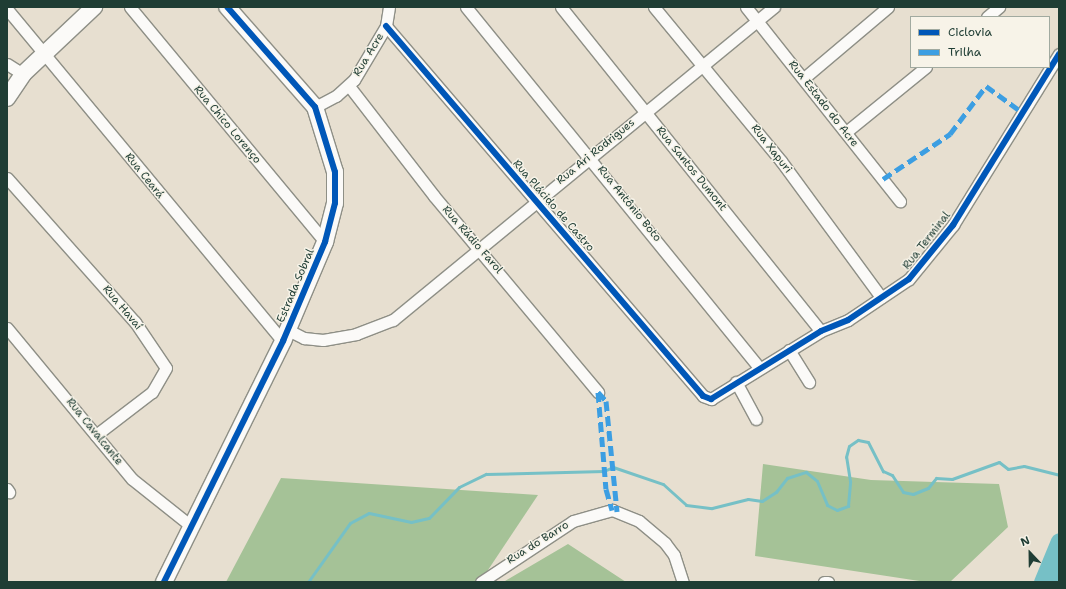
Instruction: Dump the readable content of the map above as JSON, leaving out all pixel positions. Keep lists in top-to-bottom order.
{
  "streets": {
    "street": [
      "Rua Acre",
      "Rua Estado do Acre",
      "Rua Chico Lorenço",
      "Rua Xapuri",
      "Rua Ari Rodrigues",
      "Rua Santos Dumont",
      "Rua Ceará",
      "Rua Antônio Boto",
      "Rua Plácido de Castro",
      "Rua Rádio Farol",
      "Rua Terminal",
      "Estrada Sobral",
      "Rua Havaí",
      "Rua Cavalcante",
      "Rua do Barro"
    ]
  },
  "crossings": [
    ["Rua Acre", "Rua Plácido de Castro"],
    ["Rua Acre", "Rua Rádio Farol"],
    ["Rua Acre", "Estrada Sobral"],
    ["Rua Estado do Acre", "Rua Ari Rodrigues"],
    ["Rua Chico Lorenço", "Estrada Sobral"],
    ["Rua Xapuri", "Rua Ari Rodrigues"],
    ["Rua Xapuri", "Rua Terminal"],
    ["Rua Ari Rodrigues", "Rua Santos Dumont"],
    ["Rua Ari Rodrigues", "Rua Ceará"],
    ["Rua Ari Rodrigues", "Rua Antônio Boto"],
    ["Rua Ari Rodrigues", "Rua Plácido de Castro"],
    ["Rua Ari Rodrigues", "Rua Rádio Farol"],
    ["Rua Ari Rodrigues", "Estrada Sobral"],
    ["Rua Santos Dumont", "Rua Terminal"],
    ["Rua Ceará", "Estrada Sobral"],
    ["Rua Antônio Boto", "Rua Terminal"],
    ["Rua Plácido de Castro", "Rua Terminal"],
    ["Estrada Sobral", "Rua Cavalcante"],
    ["Rua Havaí", "Rua Cavalcante"]
  ],
  "legend": ["Ciclovia", "Trilha"],
  "north": "top"
}
